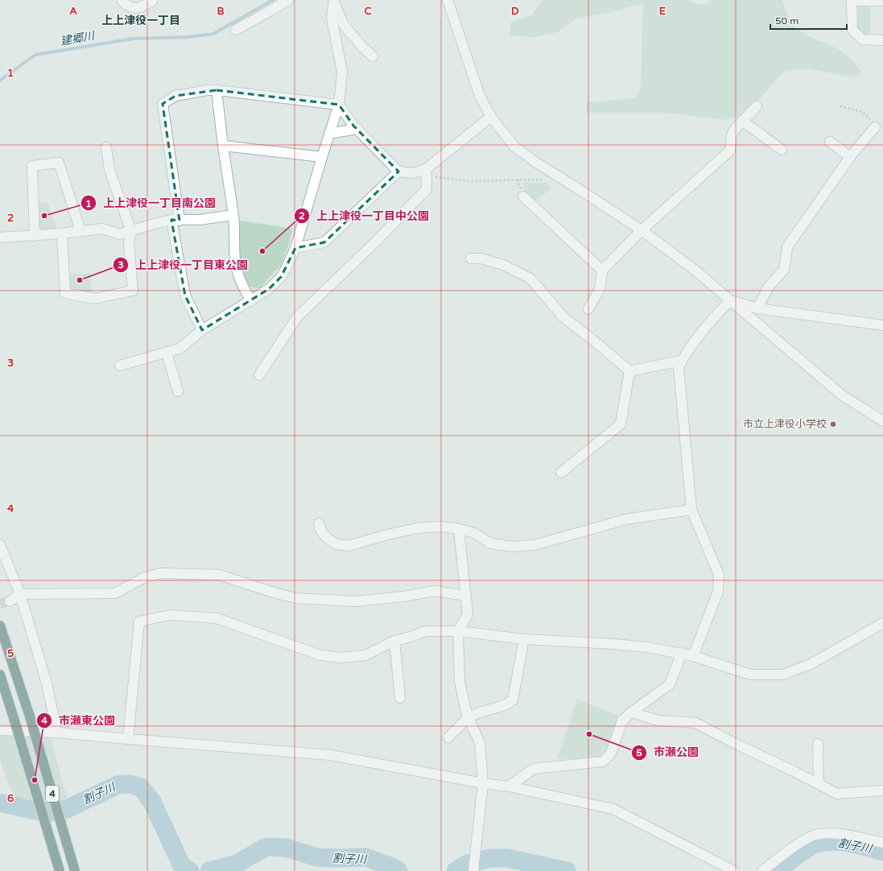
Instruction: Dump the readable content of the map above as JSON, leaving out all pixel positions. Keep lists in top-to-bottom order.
{
  "streets": {
    "highway": ["4"]
  },
  "districts": ["上上津役一丁目"],
  "water": ["建郷川", "割子川"],
  "places": [
    "上上津役一丁目南公園",
    "上上津役一丁目中公園",
    "上上津役一丁目東公園",
    "市立上津役小学校",
    "市瀬公園",
    "市瀬東公園"
  ],
  "scale_bar": "50 m",
  "grid": {
    "columns": [
      "A",
      "B",
      "C",
      "D",
      "E"
    ],
    "rows": [
      "1",
      "2",
      "3",
      "4",
      "5",
      "6"
    ]
  }
}
